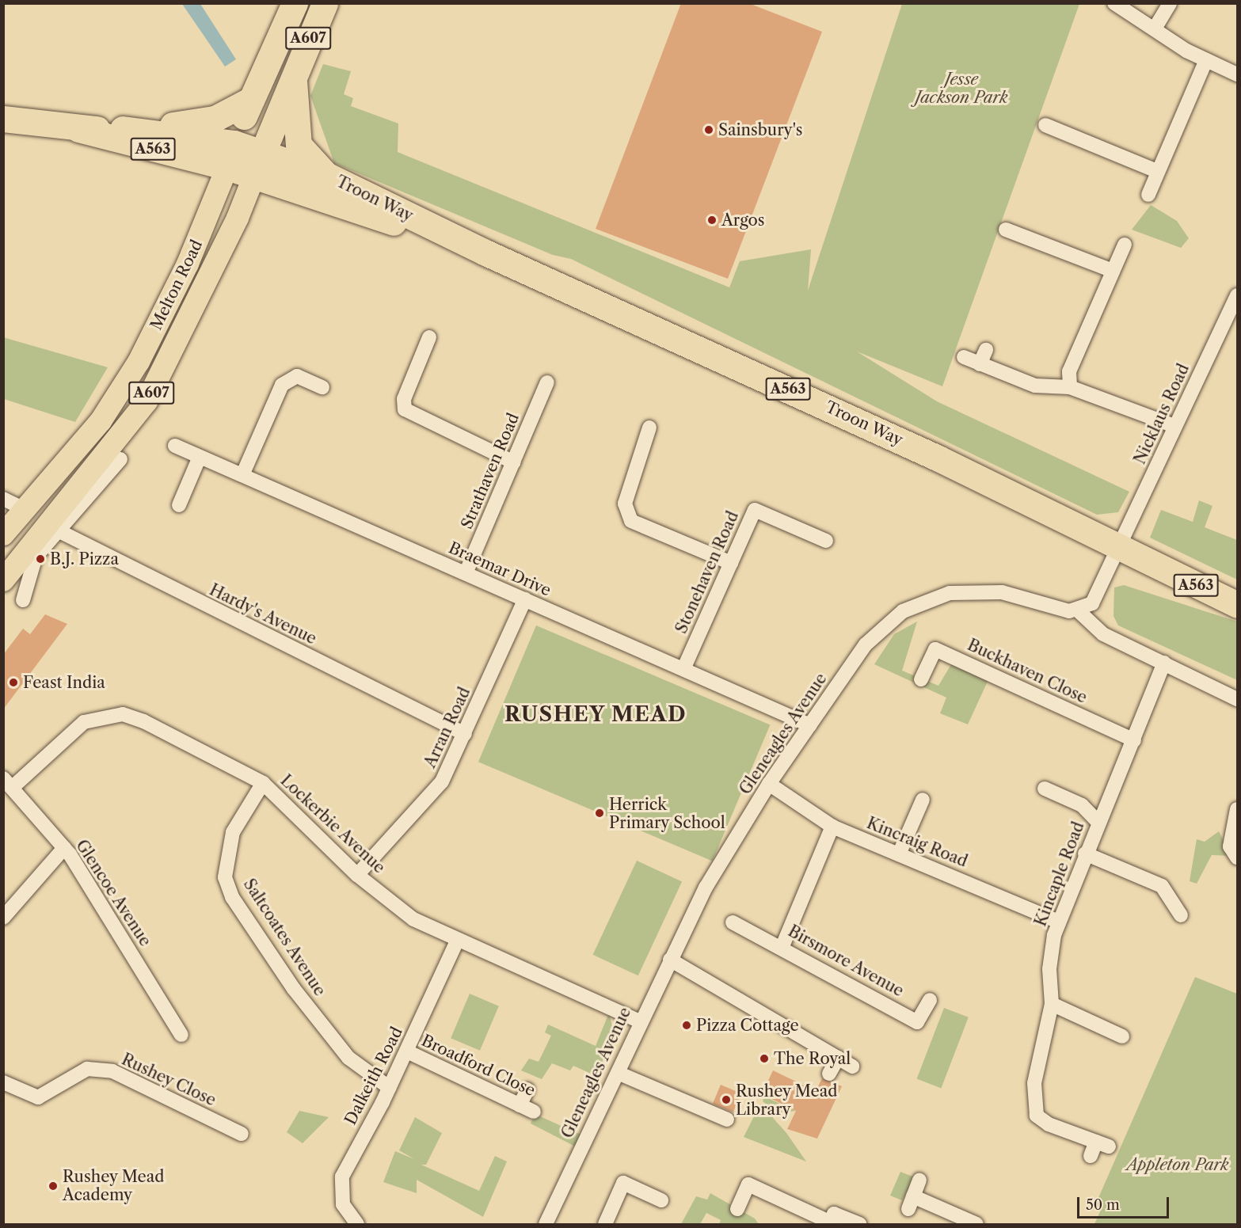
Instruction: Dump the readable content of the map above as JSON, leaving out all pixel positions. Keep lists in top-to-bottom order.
{
  "streets": {
    "highway": [
      "A607",
      "A563",
      "Troon Way",
      "Melton Road"
    ],
    "street": [
      "Nicklaus Road",
      "Strathaven Road",
      "Braemar Drive",
      "Stonehaven Road",
      "Hardy's Avenue",
      "Buckhaven Close",
      "Arran Road",
      "Gleneagles Avenue",
      "Lockerbie Avenue",
      "Kincraig Road",
      "Kincaple Road",
      "Glencoe Avenue",
      "Saltcoates Avenue",
      "Birsmore Avenue",
      "Broadford Close",
      "Dalkeith Road",
      "Rushey Close"
    ]
  },
  "crossings": [
    ["A563", "Troon Way"],
    ["A563", "Melton Road"],
    ["Troon Way", "Melton Road"],
    ["Troon Way", "Nicklaus Road"],
    ["Melton Road", "Hardy's Avenue"],
    ["Strathaven Road", "Braemar Drive"],
    ["Braemar Drive", "Stonehaven Road"],
    ["Braemar Drive", "Arran Road"],
    ["Braemar Drive", "Gleneagles Avenue"],
    ["Hardy's Avenue", "Arran Road"],
    ["Buckhaven Close", "Kincaple Road"],
    ["Arran Road", "Lockerbie Avenue"],
    ["Gleneagles Avenue", "Lockerbie Avenue"],
    ["Gleneagles Avenue", "Kincraig Road"],
    ["Lockerbie Avenue", "Glencoe Avenue"],
    ["Lockerbie Avenue", "Saltcoates Avenue"],
    ["Lockerbie Avenue", "Dalkeith Road"],
    ["Kincraig Road", "Kincaple Road"],
    ["Saltcoates Avenue", "Dalkeith Road"],
    ["Broadford Close", "Dalkeith Road"]
  ],
  "districts": ["RUSHEY MEAD"],
  "parks": ["Jesse Jackson Park", "Appleton Park"],
  "places": [
    "Sainsbury's",
    "Argos",
    "B.J. Pizza",
    "Feast India",
    "Herrick Primary School",
    "Pizza Cottage",
    "The Royal",
    "Rushey Mead Library",
    "Rushey Mead Academy"
  ],
  "scale_bar": "50 m"
}
